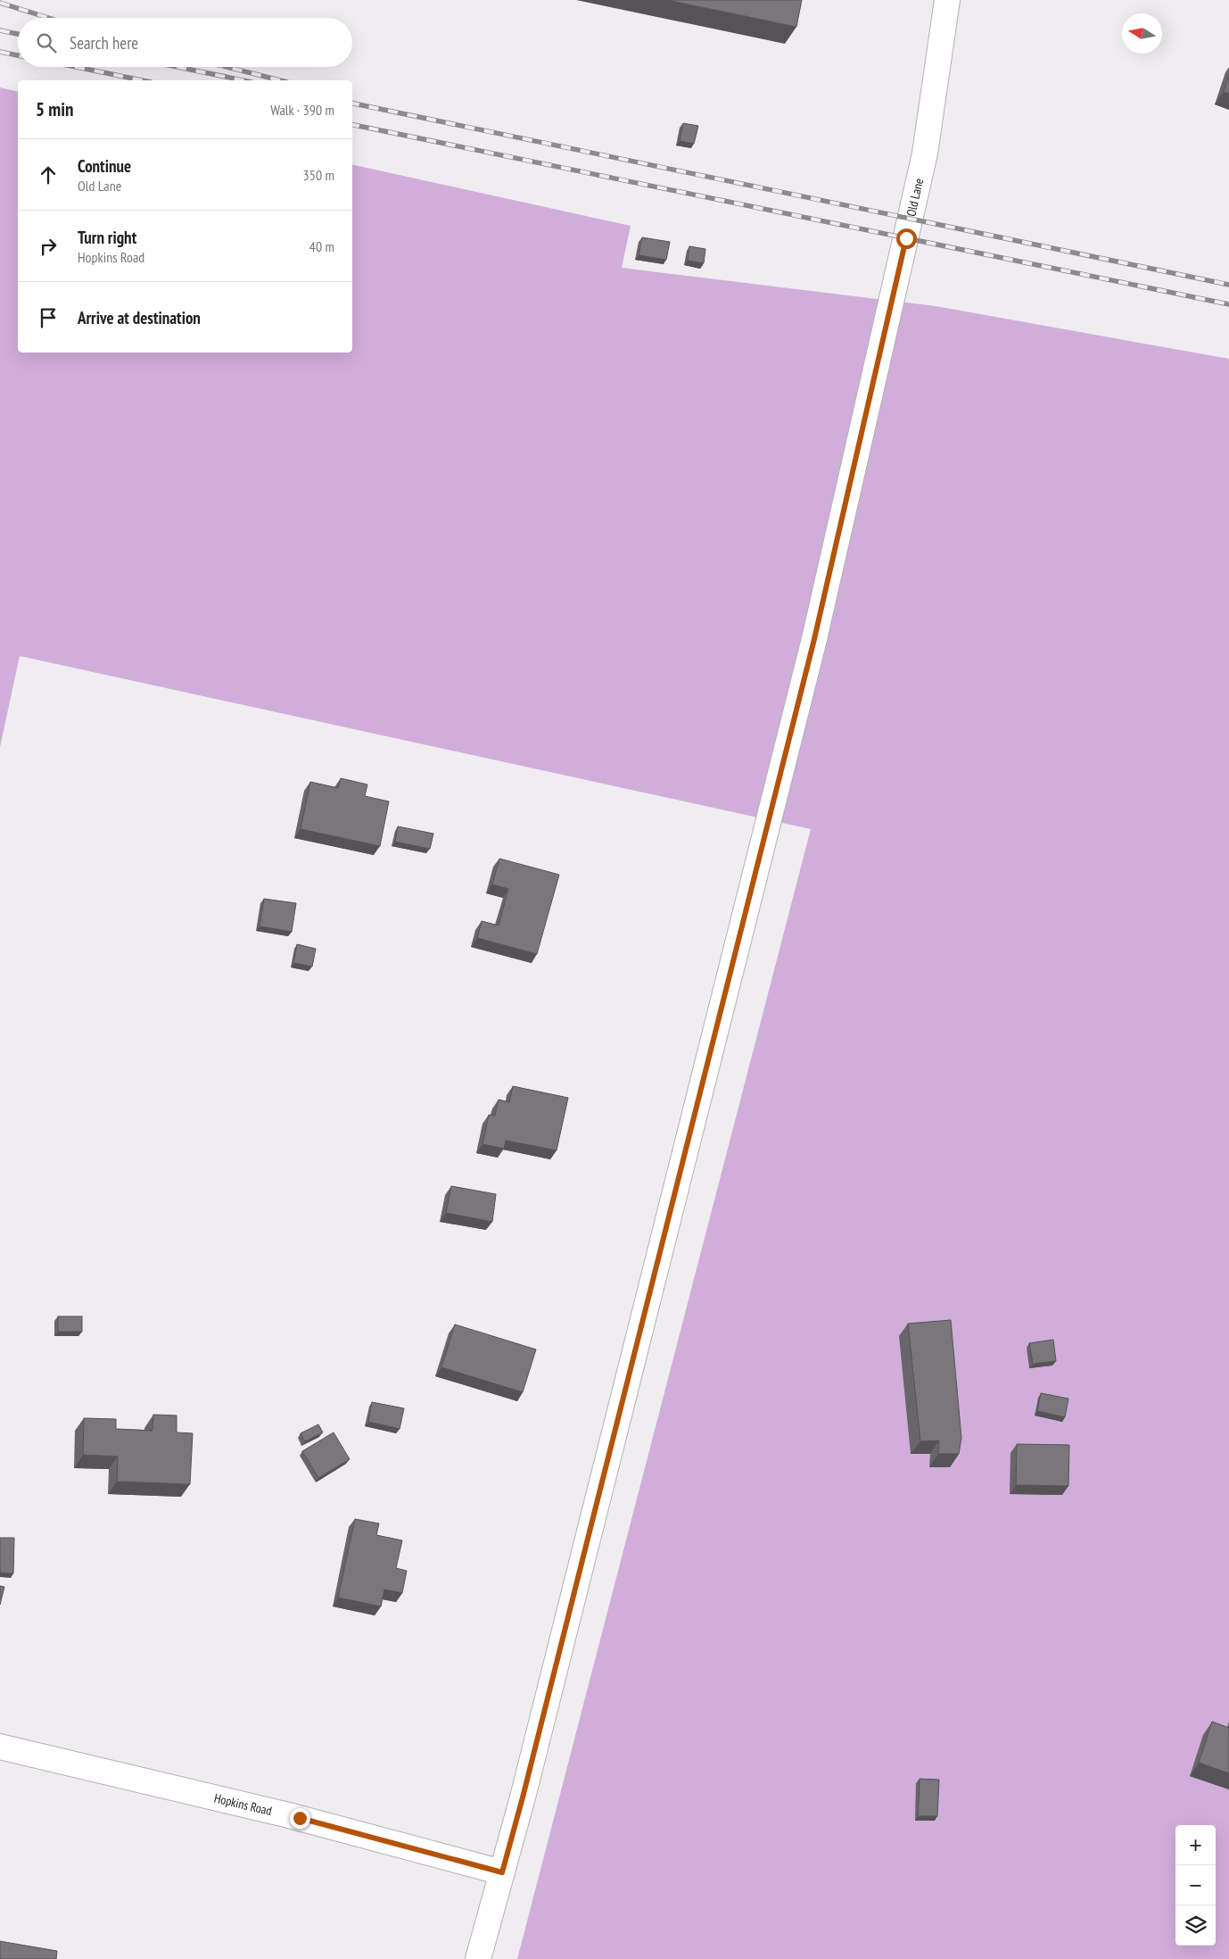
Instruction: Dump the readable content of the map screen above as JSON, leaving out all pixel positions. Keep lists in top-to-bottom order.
{
  "streets": {
    "main road": ["Old Lane", "Hopkins Road"]
  },
  "crossings": [
    ["Old Lane", "Hopkins Road"]
  ],
  "north": "left",
  "page": {
    "search": "Search here",
    "heading": ["5 min", "Walk · 390 m"],
    "list": [
      ["Continue", "Old Lane", "350 m"],
      ["Turn right", "Hopkins Road", "40 m"],
      "Arrive at destination"
    ],
    "map_buttons": ["+", "−"]
  }
}
